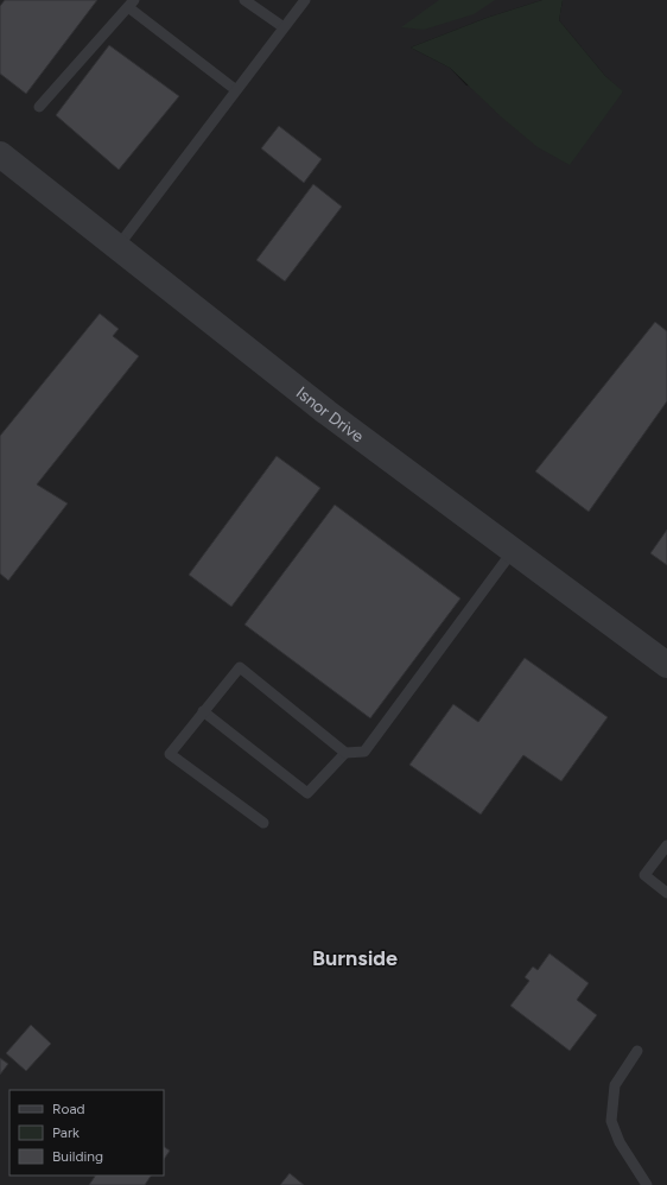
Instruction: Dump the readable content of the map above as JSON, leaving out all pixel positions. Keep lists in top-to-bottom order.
{
  "streets": {
    "street": ["Isnor Drive"]
  },
  "districts": ["Burnside"],
  "legend": ["Road", "Park", "Building"]
}
